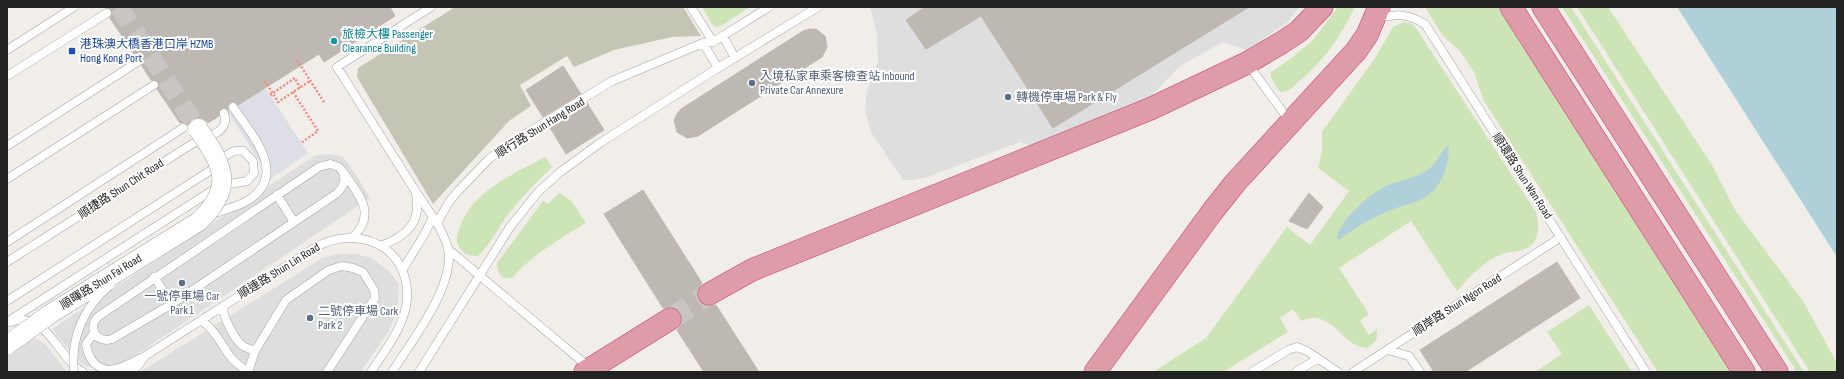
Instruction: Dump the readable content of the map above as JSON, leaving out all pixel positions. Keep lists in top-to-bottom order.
{
  "streets": {
    "street": ["順暉路 Shun Fai Road"],
    "lane": [
      "順行路 Shun Hang Road",
      "順環路 Shun Wan Road",
      "順捷路 Shun Chit Road",
      "順連路 Shun Lin Road",
      "順岸路 Shun Ngon Road"
    ]
  },
  "crossings": [
    ["順行路 Shun Hang Road", "順連路 Shun Lin Road"],
    ["順環路 Shun Wan Road", "順岸路 Shun Ngon Road"],
    ["順捷路 Shun Chit Road", "順暉路 Shun Fai Road"]
  ],
  "places": {
    "other": [
      "旅檢大樓 Passenger Clearance Building",
      "入境私家車乘客檢查站 Inbound Private Car Annexure",
      "轉機停車場 Park & Fly",
      "一號停車場 Car Park 1",
      "二號停車場 Cark Park 2"
    ],
    "transit": ["港珠澳大橋香港口岸 HZMB Hong Kong Port"]
  }
}
